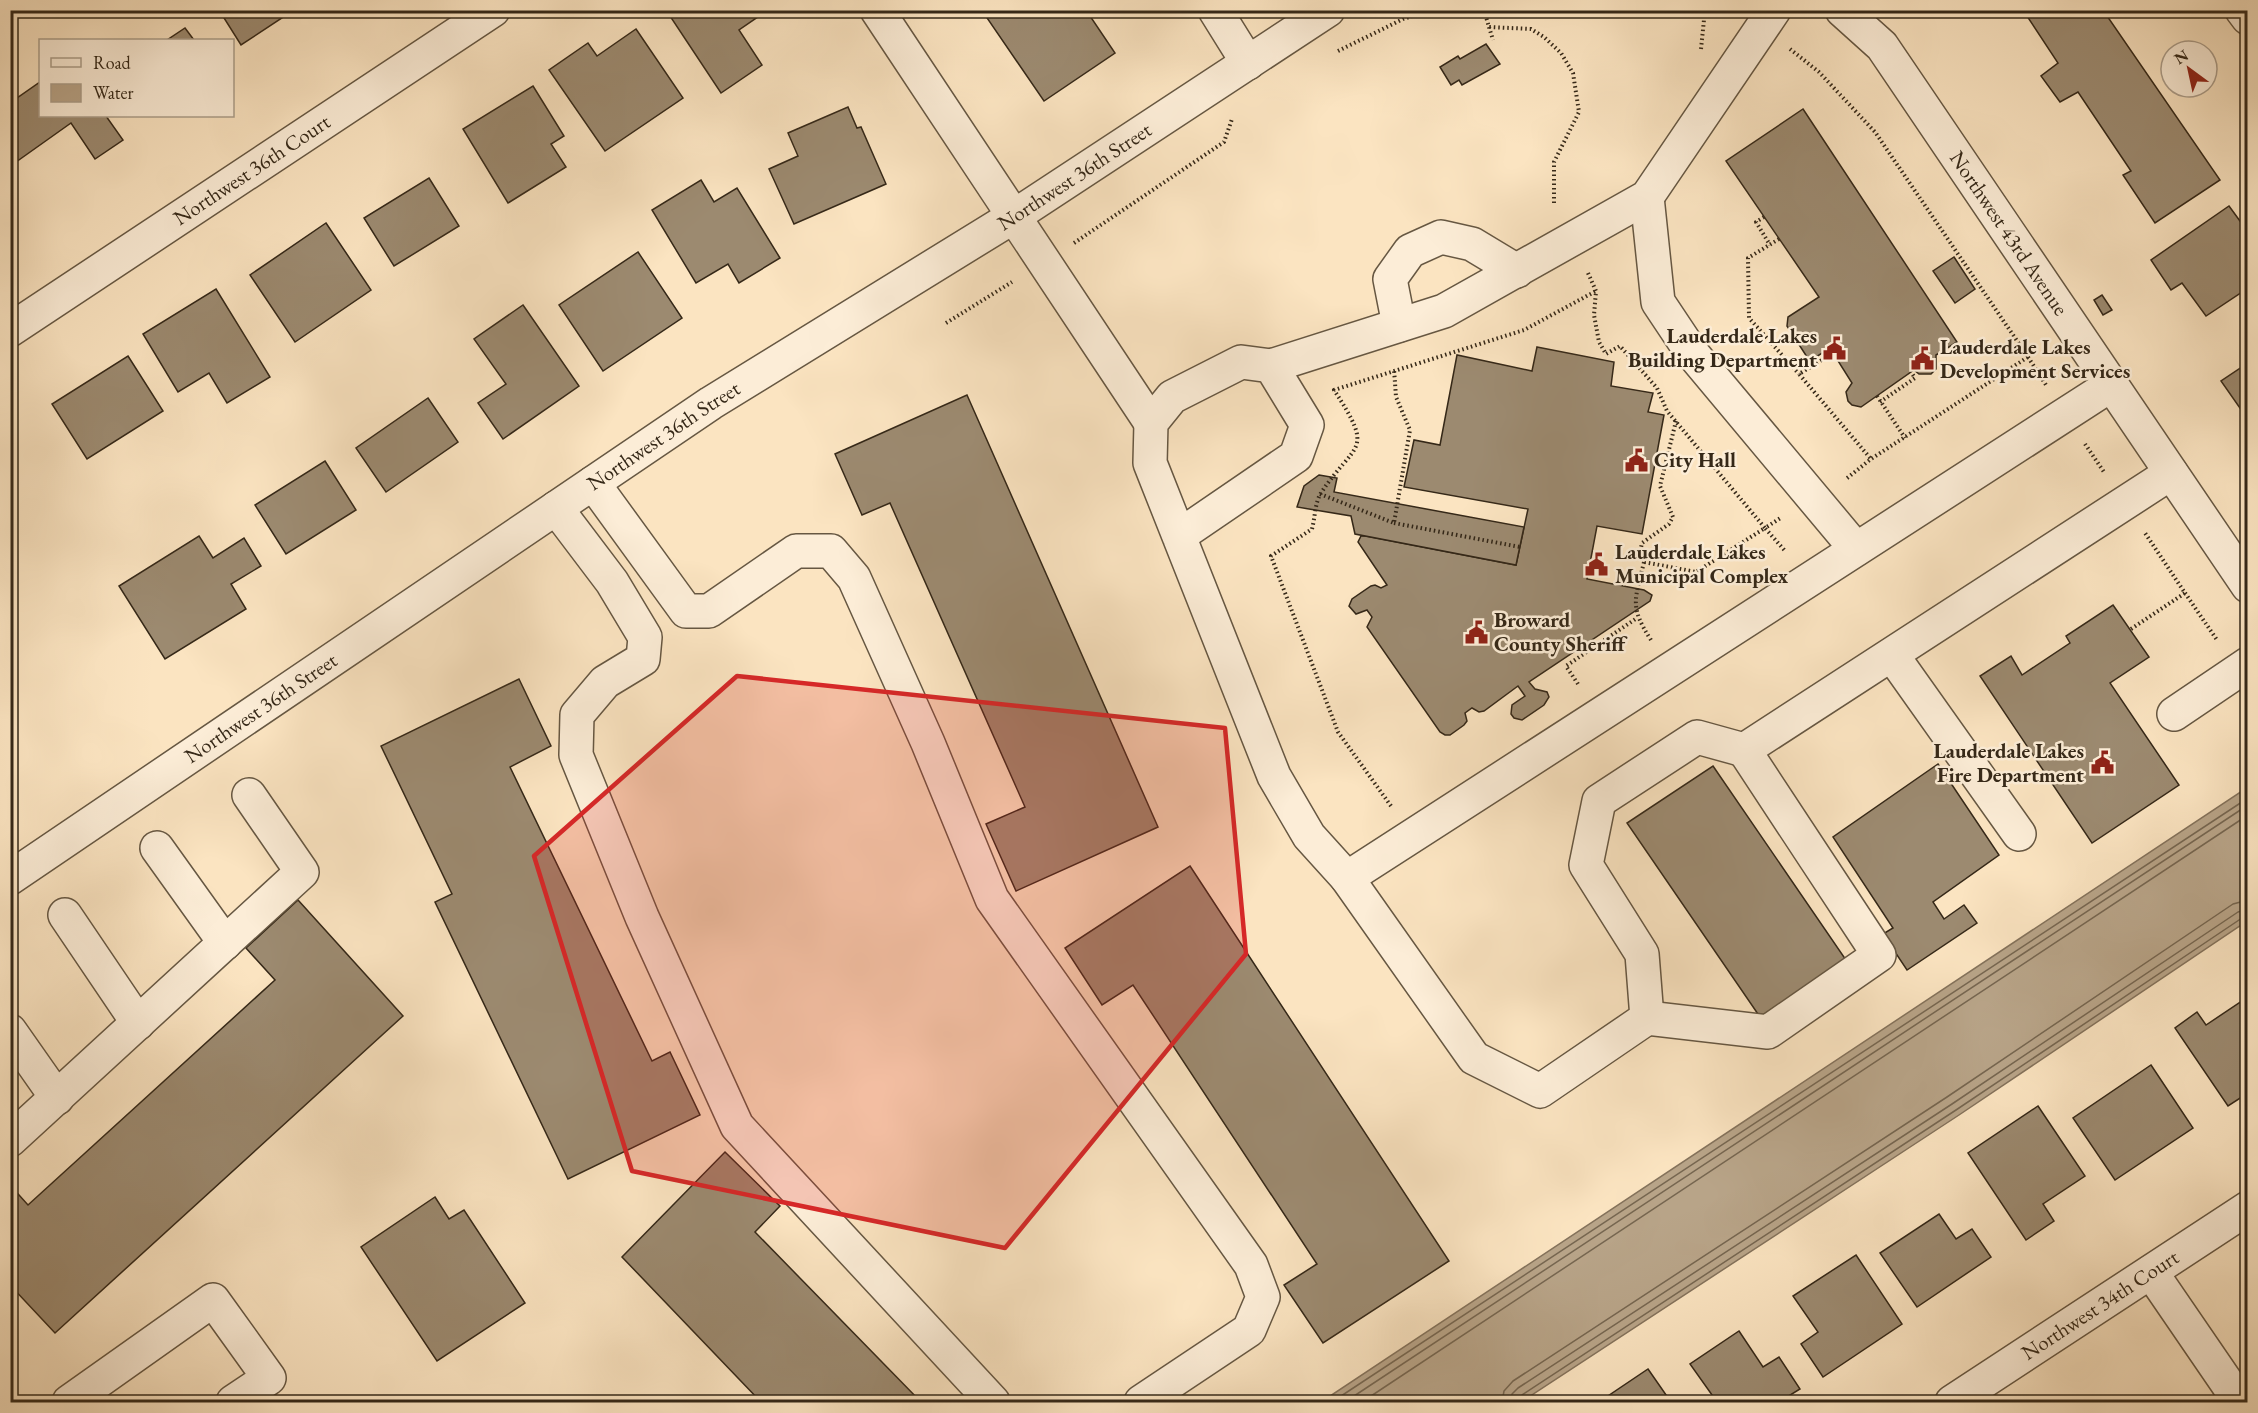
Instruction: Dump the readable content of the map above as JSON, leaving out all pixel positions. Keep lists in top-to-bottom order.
{
  "streets": {
    "street": [
      "Northwest 36th Court",
      "Northwest 36th Street",
      "Northwest 43rd Avenue",
      "Northwest 34th Court"
    ]
  },
  "places": {
    "public building": [
      "Lauderdale Lakes Building Department",
      "Lauderdale Lakes Development Services",
      "City Hall",
      "Lauderdale Lakes Municipal Complex",
      "Broward County Sheriff",
      "Lauderdale Lakes Fire Department"
    ]
  },
  "legend": ["Road", "Water"],
  "north": "top left"
}
